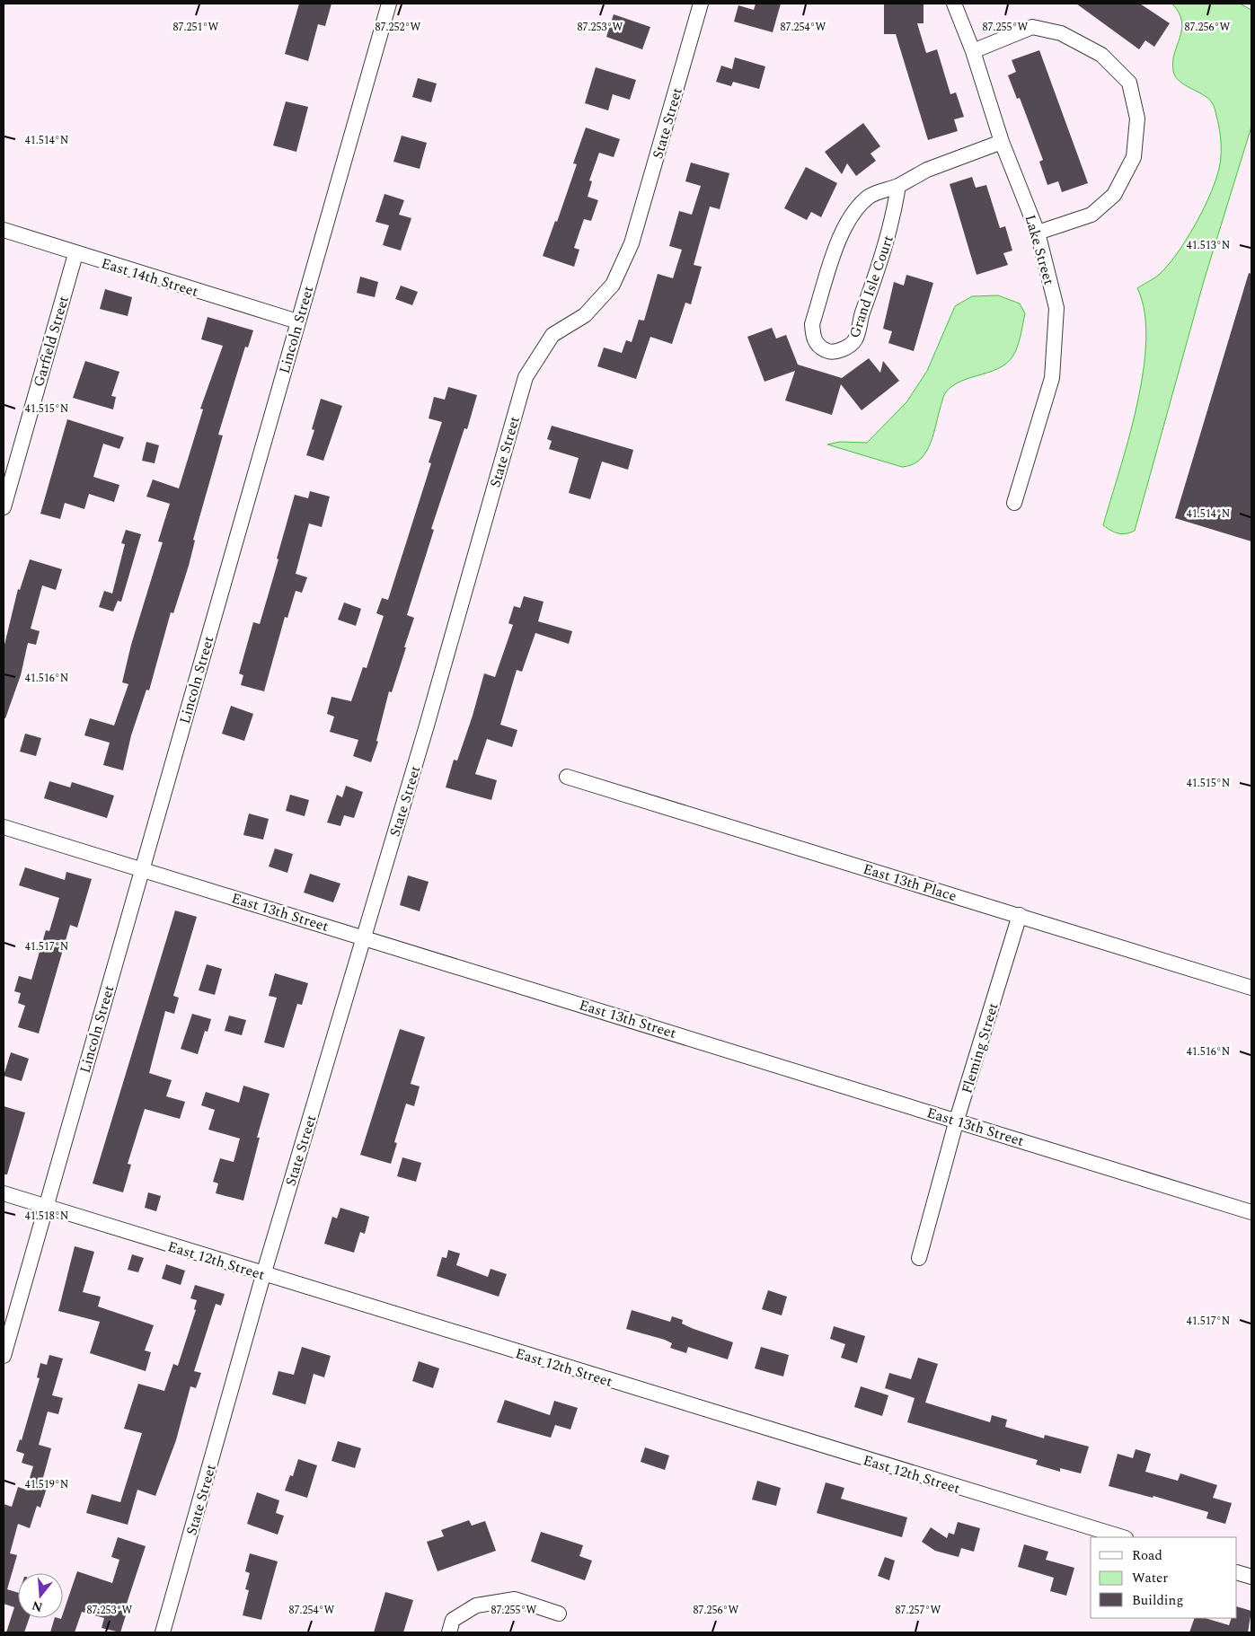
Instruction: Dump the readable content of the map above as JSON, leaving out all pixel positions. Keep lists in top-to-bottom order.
{
  "streets": {
    "street": [
      "State Street",
      "Lake Street",
      "East 14th Street",
      "Grand Isle Court",
      "Lincoln Street",
      "Garfield Street",
      "East 13th Place",
      "East 13th Street",
      "Fleming Street",
      "East 12th Street"
    ]
  },
  "crossings": [
    ["State Street", "East 13th Street"],
    ["State Street", "East 12th Street"],
    ["Lake Street", "Grand Isle Court"],
    ["East 14th Street", "Lincoln Street"],
    ["East 14th Street", "Garfield Street"],
    ["Lincoln Street", "East 13th Street"],
    ["Lincoln Street", "East 12th Street"],
    ["East 13th Place", "Fleming Street"],
    ["East 13th Street", "Fleming Street"]
  ],
  "legend": ["Road", "Water", "Building"],
  "north": "bottom",
  "coordinates": [
    "87.251°W",
    "87.252°W",
    "87.253°W",
    "87.254°W",
    "87.255°W",
    "87.256°W",
    "41.514°N",
    "41.513°N",
    "41.515°N",
    "41.516°N",
    "41.517°N",
    "41.518°N",
    "41.519°N",
    "87.257°W"
  ]
}
